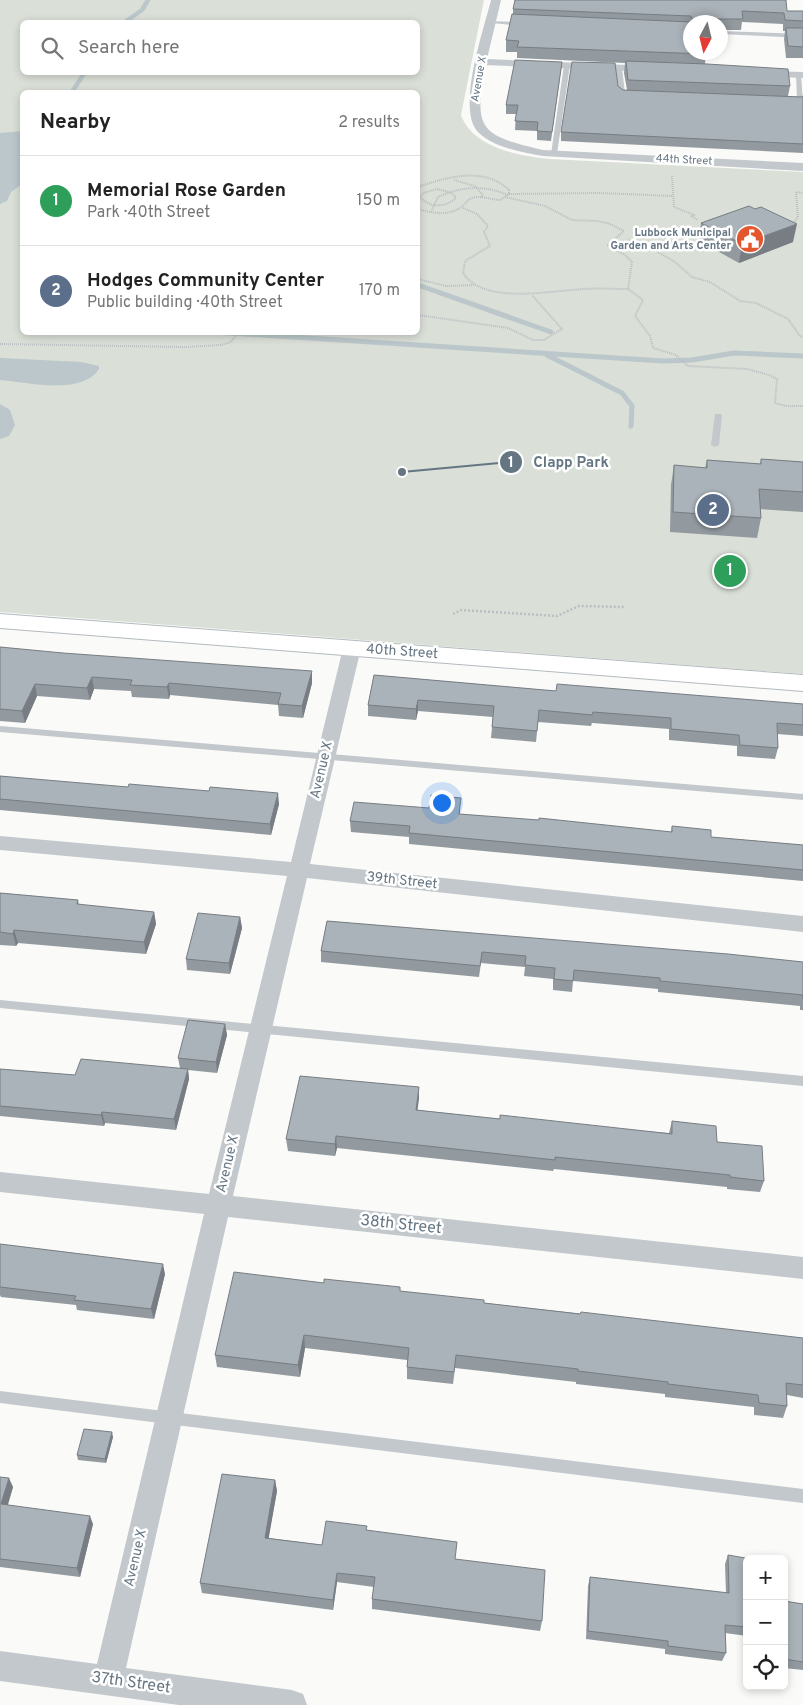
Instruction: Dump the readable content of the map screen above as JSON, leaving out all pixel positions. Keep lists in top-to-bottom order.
{
  "streets": {
    "street": [
      "Avenue X",
      "44th Street",
      "40th Street",
      "39th Street",
      "38th Street",
      "37th Street"
    ]
  },
  "crossings": [
    ["Avenue X", "44th Street"],
    ["Avenue X", "40th Street"],
    ["Avenue X", "39th Street"],
    ["Avenue X", "38th Street"],
    ["Avenue X", "37th Street"]
  ],
  "places": {
    "public building": ["Lubbock Municipal Garden and Arts Center"],
    "other": ["Clapp Park"]
  },
  "north": "bottom",
  "page": {
    "search": "Search here",
    "heading": ["Nearby", "2 results"],
    "list": [
      {
        "mark": "1",
        "name": "Memorial Rose Garden",
        "note": "Park · 40th Street",
        "value": "150 m"
      },
      {
        "mark": "2",
        "name": "Hodges Community Center",
        "note": "Public building · 40th Street",
        "value": "170 m"
      }
    ],
    "pins": ["2", "1"],
    "map_buttons": ["+", "−"]
  }
}
